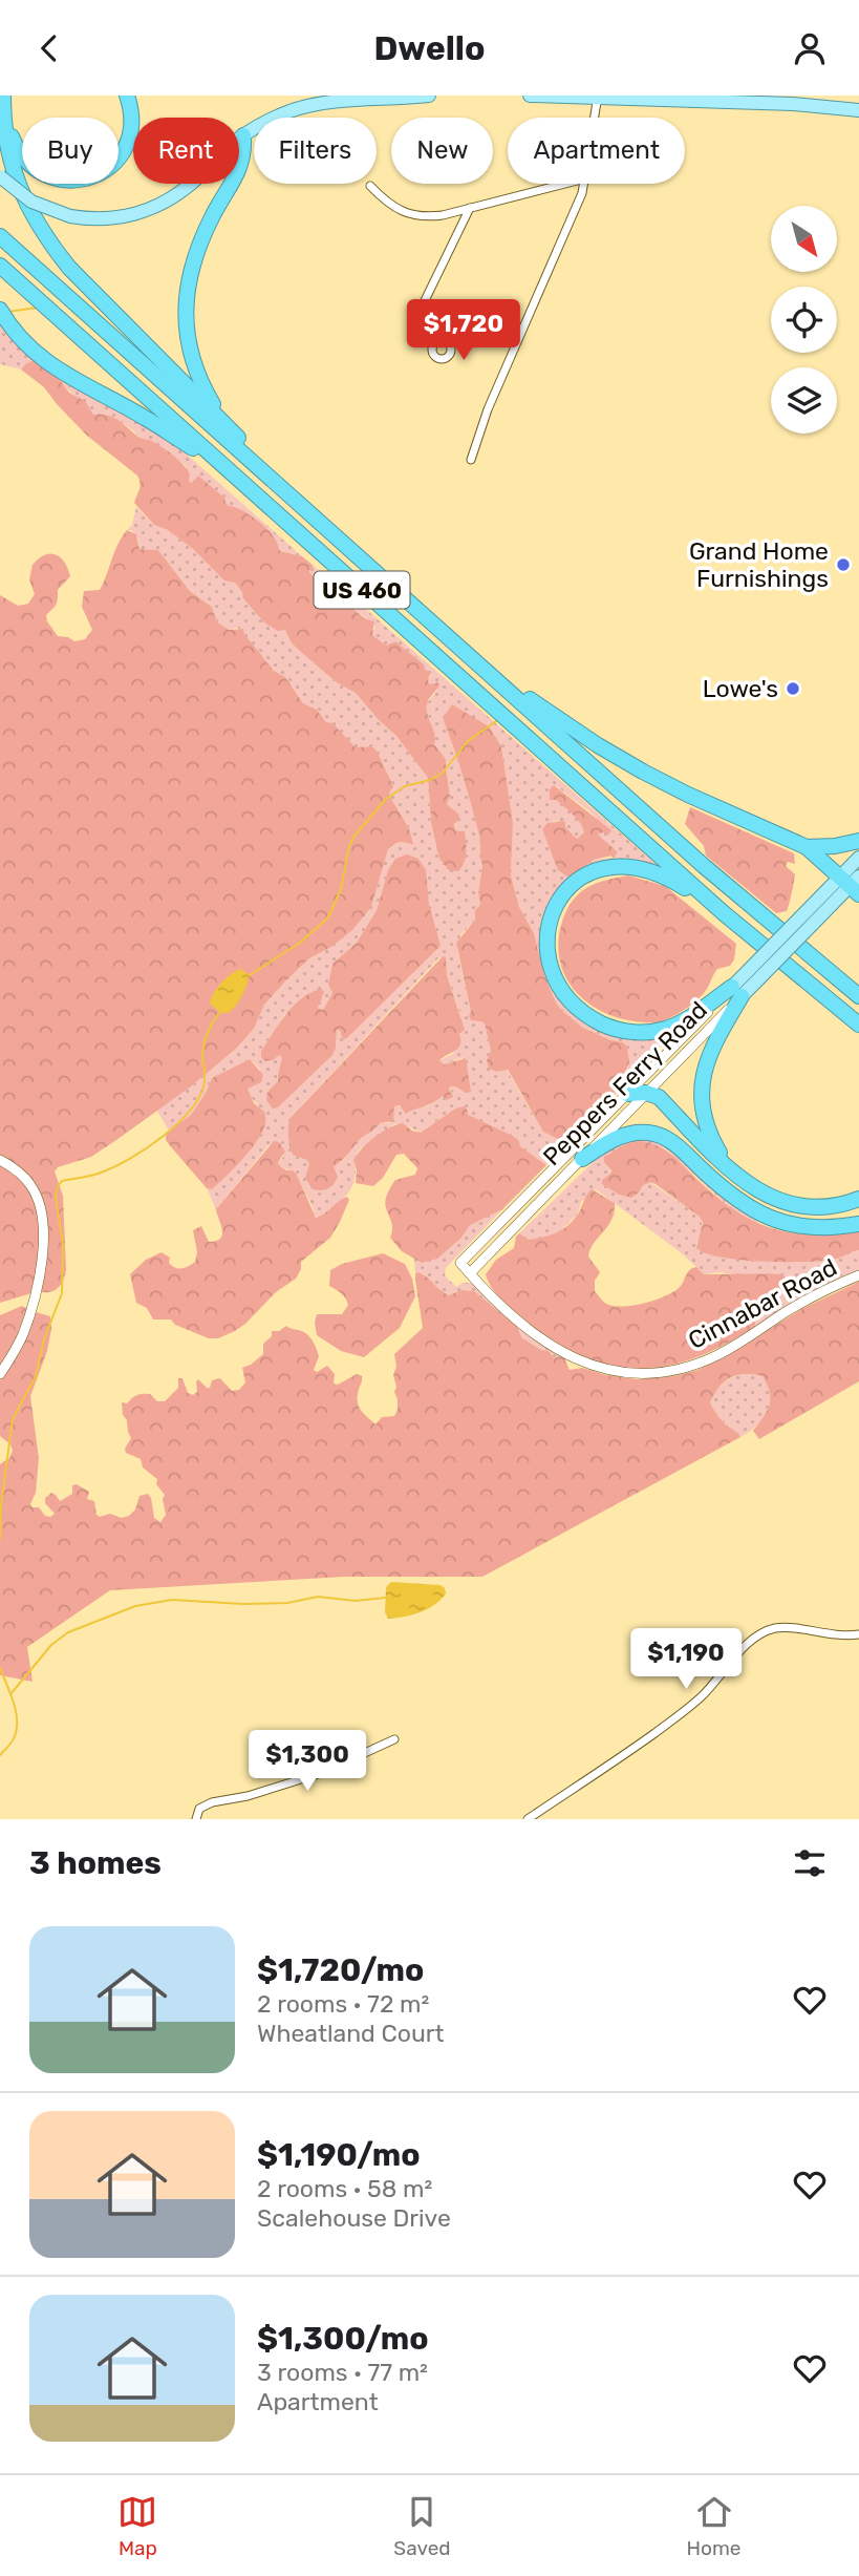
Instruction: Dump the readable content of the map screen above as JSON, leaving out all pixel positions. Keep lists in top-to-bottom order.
{
  "streets": {
    "highway": ["US 460"],
    "main road": ["Peppers Ferry Road"],
    "street": ["Cinnabar Road"]
  },
  "crossings": [
    ["Peppers Ferry Road", "Cinnabar Road"]
  ],
  "places": ["Grand Home Furnishings", "Lowe's"],
  "north": "bottom right",
  "page": {
    "header": "Dwello",
    "chip": [
      "Buy",
      "Rent",
      "Filters",
      "New",
      "Apartment"
    ],
    "price": ["$1,720", "$1,190", "$1,300"],
    "heading": "3 homes",
    "list": [
      {
        "name": "$1,720/mo",
        "note": "2 rooms · 72 m² · Wheatland Court"
      },
      {
        "name": "$1,190/mo",
        "note": "2 rooms · 58 m² · Scalehouse Drive"
      },
      {
        "name": "$1,300/mo",
        "note": "3 rooms · 77 m² · Apartment"
      }
    ],
    "tabs": ["Map", "Saved", "Home"]
  }
}
